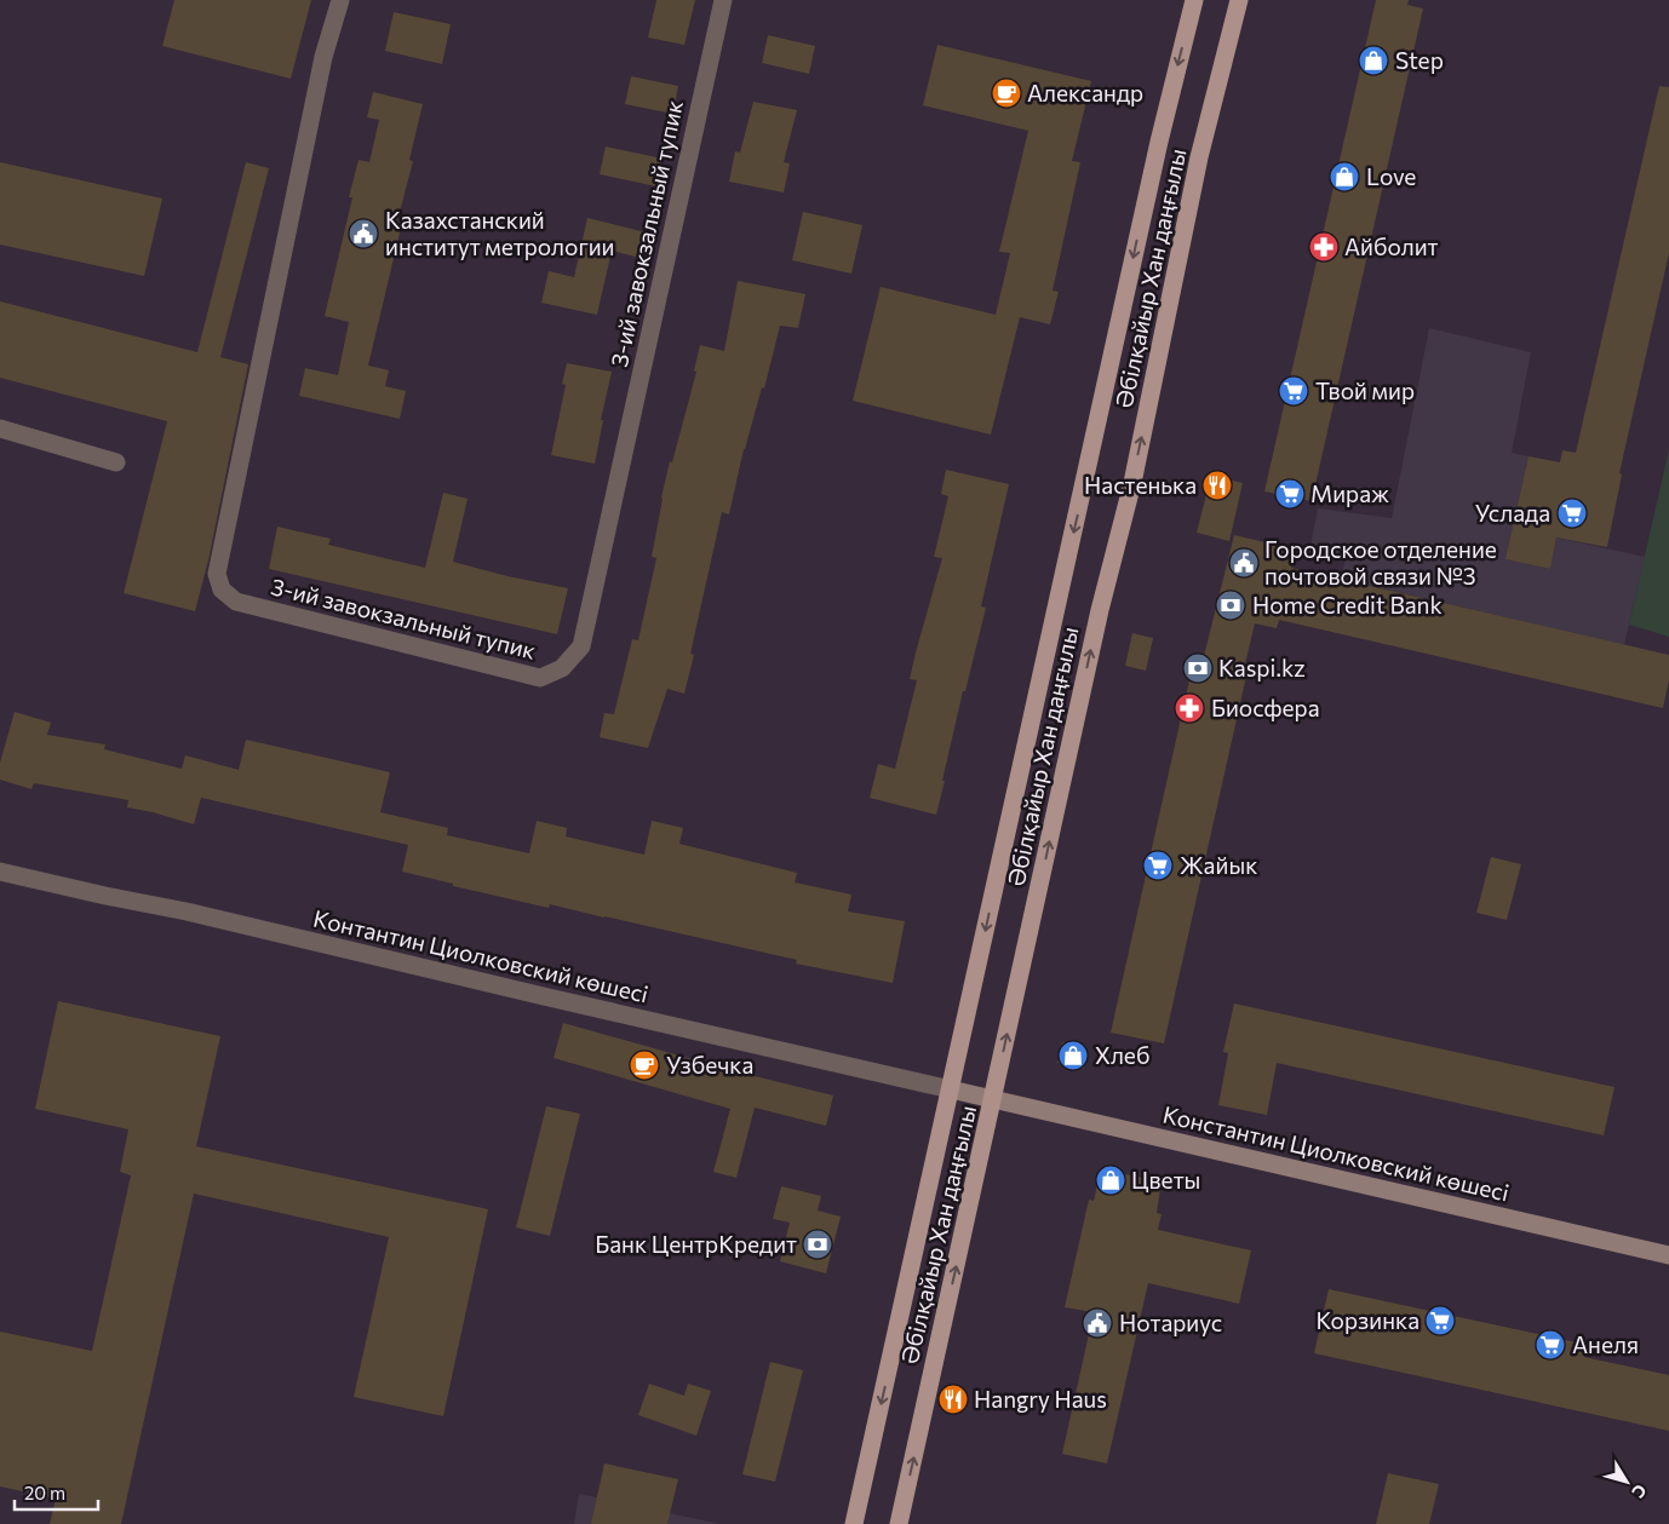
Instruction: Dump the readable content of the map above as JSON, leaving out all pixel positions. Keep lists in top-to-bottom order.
{
  "streets": {
    "main road": ["Әбілқайыр Хан даңғылы"],
    "street": ["3-ий завокзальный тупик", "Контантин Циолковский көшесі", "Константин Циолковский көшесі"]
  },
  "crossings": [
    ["Әбілқайыр Хан даңғылы", "Контантин Циолковский көшесі"],
    ["Әбілқайыр Хан даңғылы", "Константин Циолковский көшесі"],
    ["Контантин Циолковский көшесі", "Константин Циолковский көшесі"]
  ],
  "places": {
    "shop": [
      "Step",
      "Love",
      "Хлеб",
      "Цветы"
    ],
    "cafe": ["Александр", "Узбечка"],
    "public building": ["Казахстанский институт метрологии", "Городское отделение почтовой связи №3", "Нотариус"],
    "pharmacy": ["Айболит", "Биосфера"],
    "supermarket": [
      "Твой мир",
      "Мираж",
      "Услада",
      "Жайык",
      "Корзинка",
      "Анеля"
    ],
    "restaurant": ["Настенька", "Hangry Haus"],
    "bank": ["Home Credit Bank", "Kaspi.kz", "Банк ЦентрКредит"]
  },
  "scale_bar": "20 m",
  "north": "bottom right"
}
